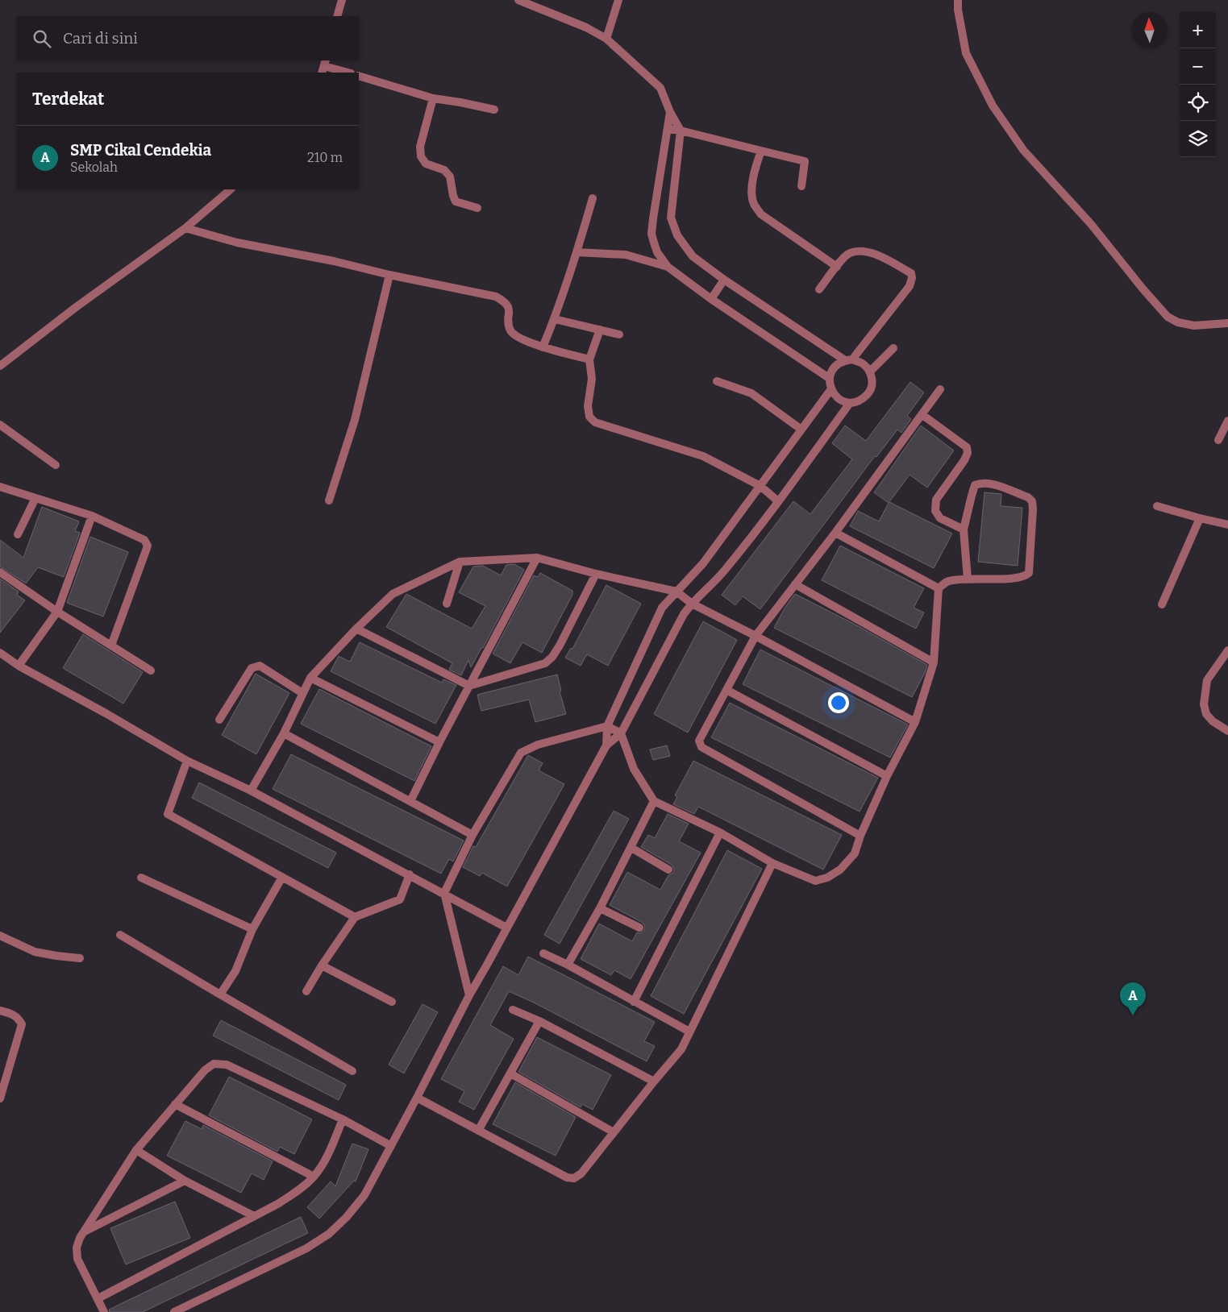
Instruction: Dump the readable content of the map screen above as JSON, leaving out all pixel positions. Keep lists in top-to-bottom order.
{
  "north": "top",
  "page": {
    "map_buttons": ["+", "−"],
    "search": "Cari di sini",
    "heading": "Terdekat",
    "list": [
      {
        "mark": "A",
        "name": "SMP Cikal Cendekia",
        "note": "Sekolah",
        "value": "210 m"
      }
    ],
    "pins": "A"
  }
}
